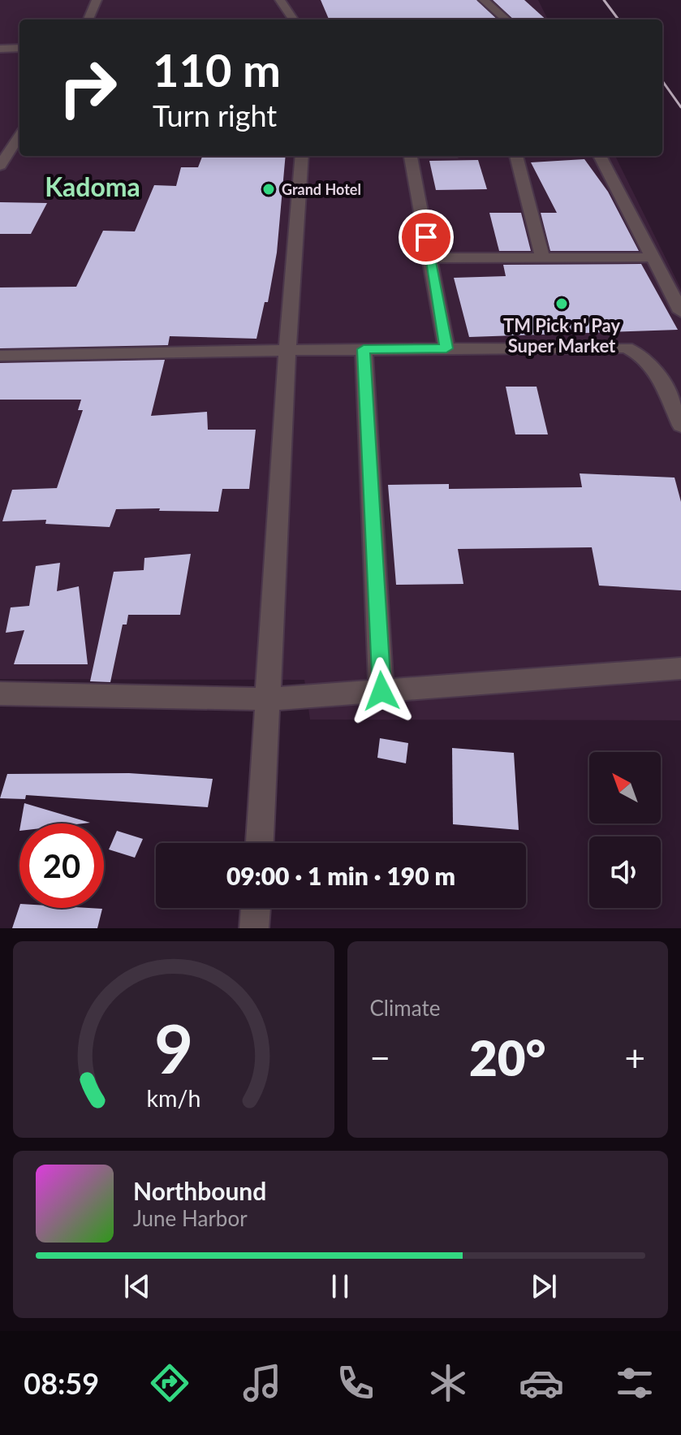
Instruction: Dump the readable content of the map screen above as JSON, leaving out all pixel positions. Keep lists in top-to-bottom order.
{
  "districts": ["Kadoma"],
  "places": ["Grand Hotel", "TM Pick n' Pay Super Market"],
  "north": "top left",
  "page": {
    "turn": ["110 m", "Turn right"],
    "limit": "20",
    "trip": "09:00 · 1 min · 190 m",
    "tile": "Climate",
    "heat": ["−", "20°", "+"],
    "song": ["Northbound", "June Harbor"],
    "tabs": "08:59",
    "gauge": ["9", "km/h"]
  }
}
